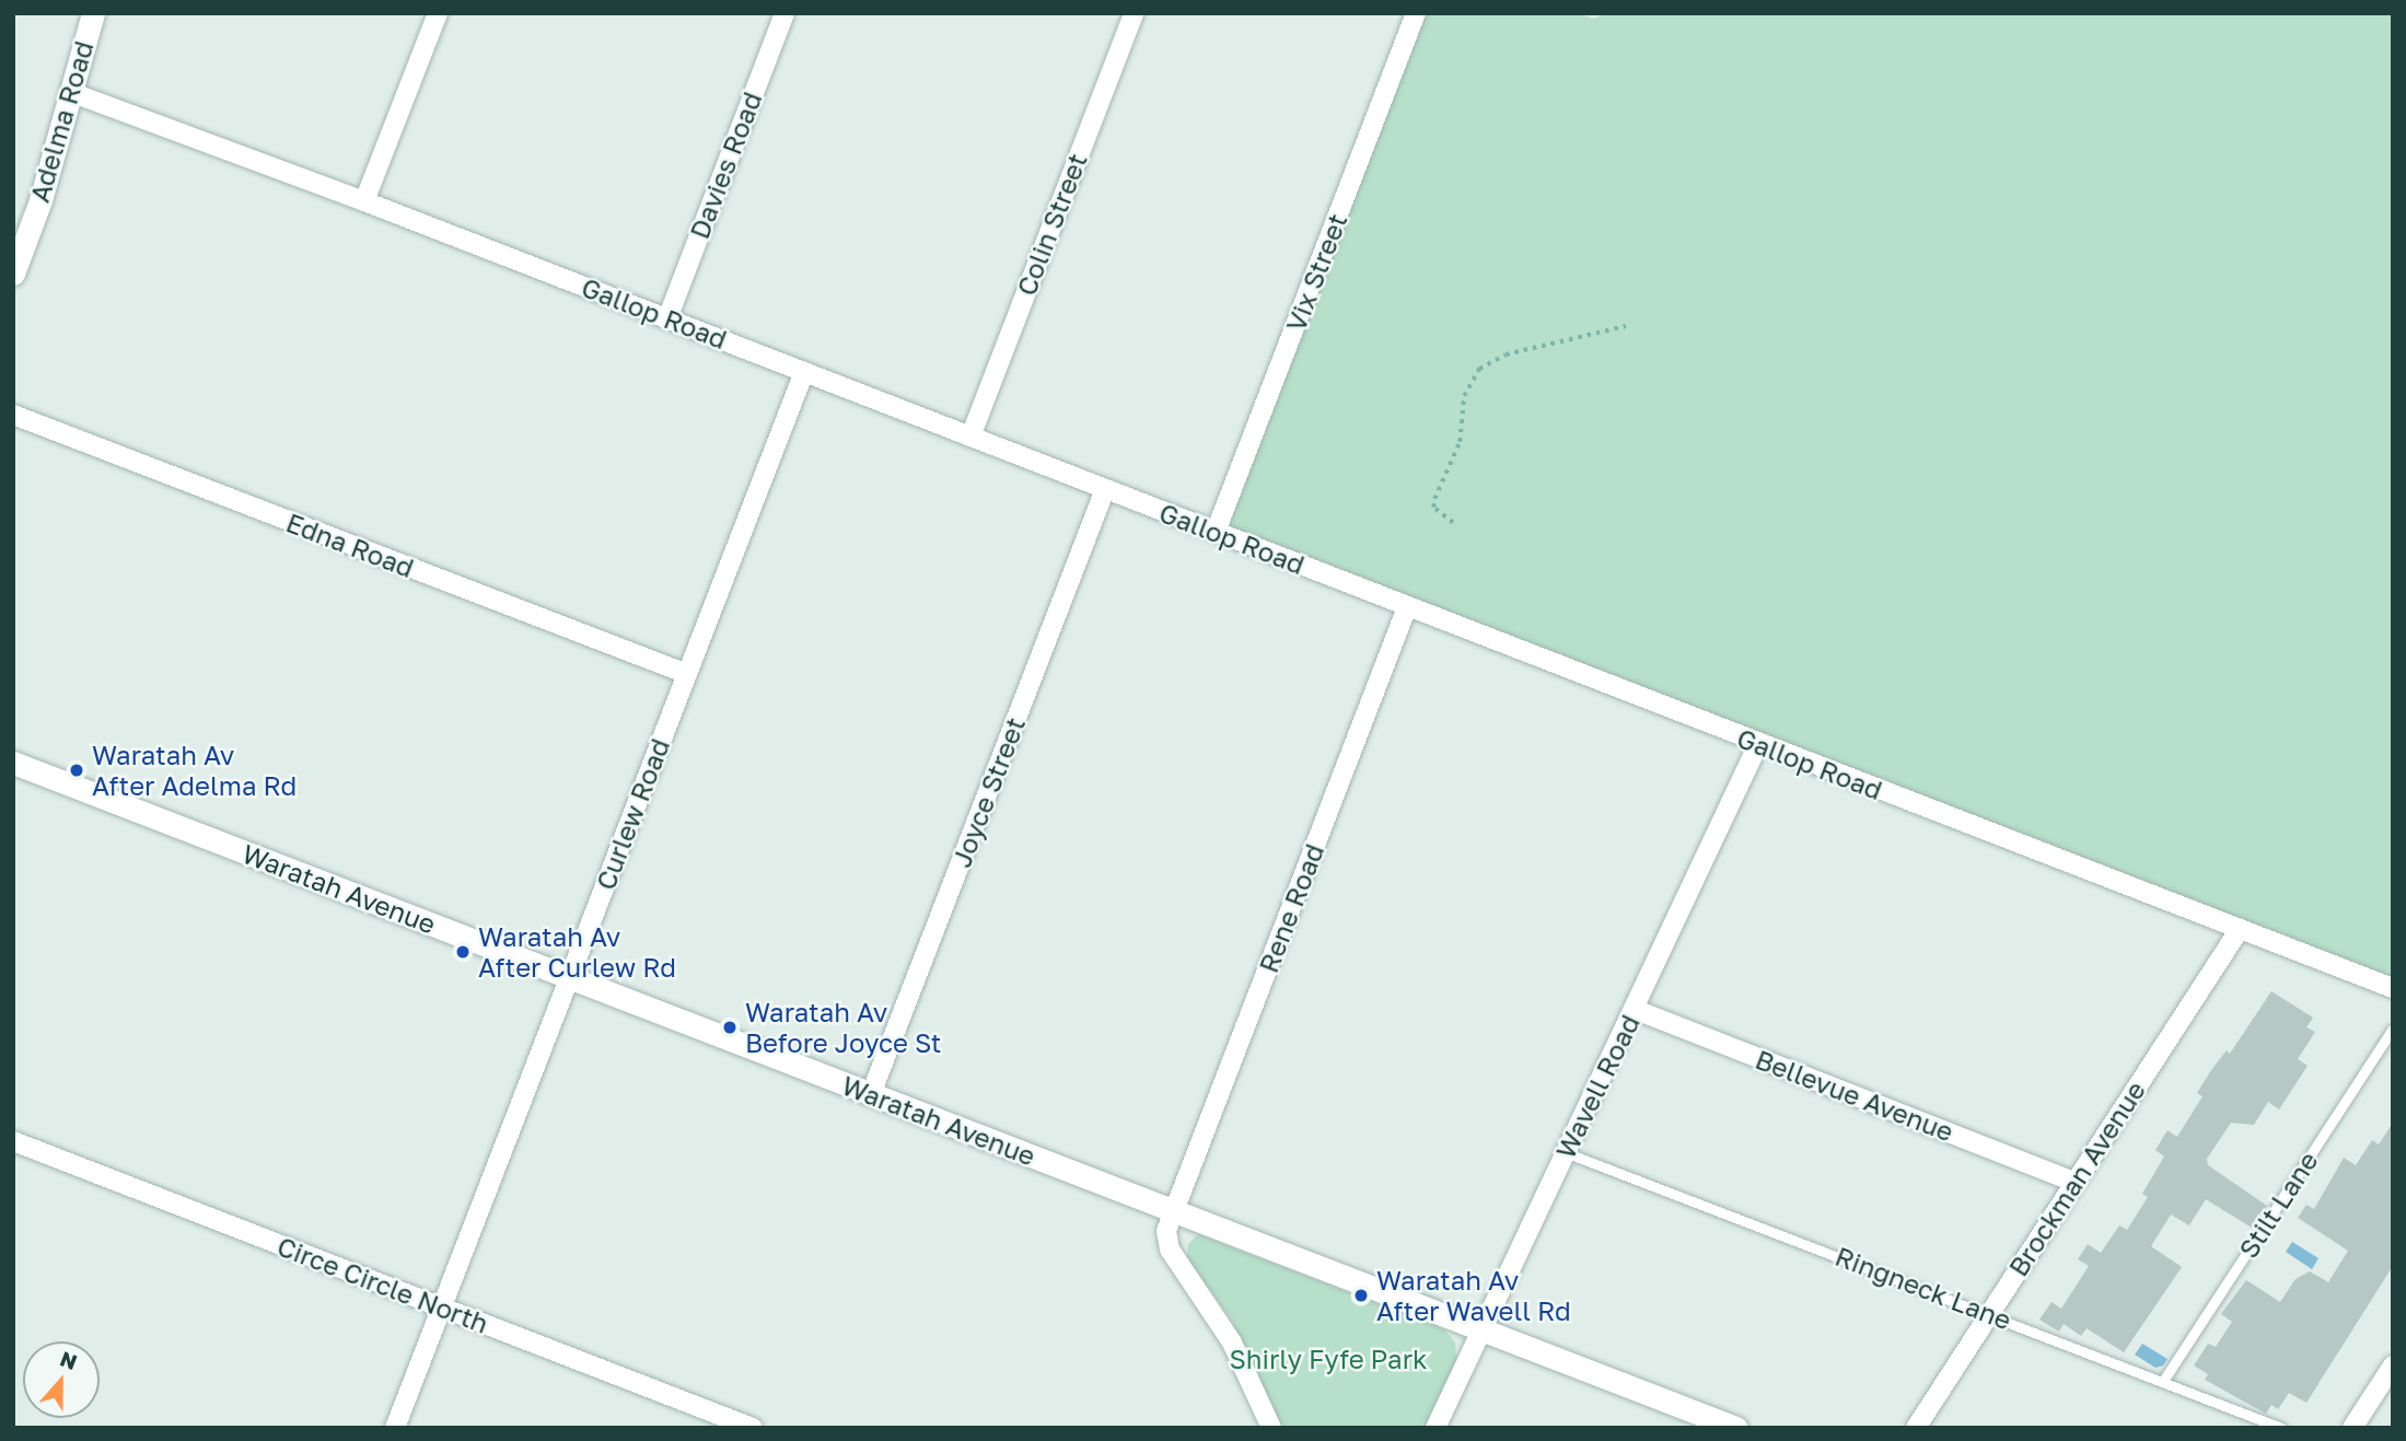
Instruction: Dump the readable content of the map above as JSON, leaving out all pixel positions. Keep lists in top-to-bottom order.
{
  "streets": {
    "street": [
      "Adelma Road",
      "Davies Road",
      "Colin Street",
      "Vix Street",
      "Gallop Road",
      "Edna Road",
      "Joyce Street",
      "Curlew Road",
      "Waratah Avenue",
      "Rene Road",
      "Wavell Road",
      "Bellevue Avenue",
      "Brockman Avenue",
      "Circe Circle North"
    ],
    "lane": ["Stilt Lane", "Ringneck Lane"]
  },
  "crossings": [
    ["Adelma Road", "Gallop Road"],
    ["Davies Road", "Gallop Road"],
    ["Colin Street", "Gallop Road"],
    ["Vix Street", "Gallop Road"],
    ["Gallop Road", "Joyce Street"],
    ["Gallop Road", "Curlew Road"],
    ["Gallop Road", "Rene Road"],
    ["Gallop Road", "Wavell Road"],
    ["Gallop Road", "Brockman Avenue"],
    ["Edna Road", "Curlew Road"],
    ["Joyce Street", "Waratah Avenue"],
    ["Curlew Road", "Waratah Avenue"],
    ["Curlew Road", "Circe Circle North"],
    ["Waratah Avenue", "Rene Road"],
    ["Waratah Avenue", "Wavell Road"],
    ["Wavell Road", "Bellevue Avenue"],
    ["Wavell Road", "Ringneck Lane"],
    ["Bellevue Avenue", "Brockman Avenue"],
    ["Brockman Avenue", "Ringneck Lane"],
    ["Stilt Lane", "Ringneck Lane"]
  ],
  "parks": ["Shirly Fyfe Park"],
  "places": [
    "Waratah Av After Adelma Rd",
    "Waratah Av After Curlew Rd",
    "Waratah Av Before Joyce St",
    "Waratah Av After Wavell Rd"
  ],
  "north": "top"
}
